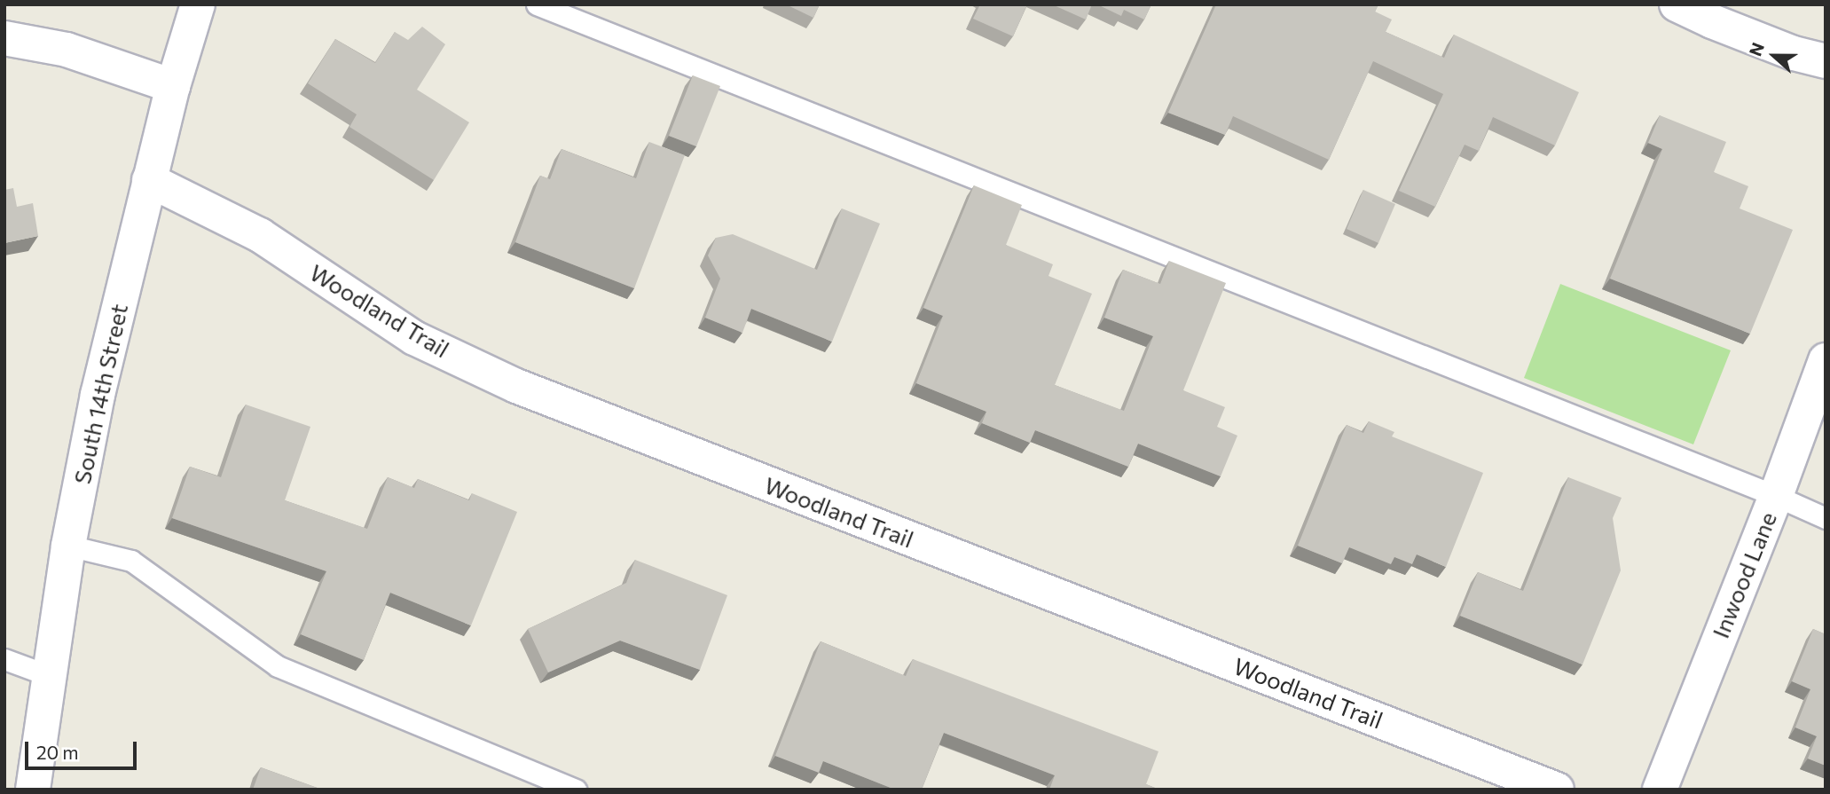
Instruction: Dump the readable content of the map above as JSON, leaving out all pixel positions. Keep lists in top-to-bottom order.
{
  "streets": {
    "street": ["Woodland Trail", "South 14th Street", "Inwood Lane"]
  },
  "crossings": [
    ["Woodland Trail", "South 14th Street"]
  ],
  "scale_bar": "20 m",
  "north": "left"
}
